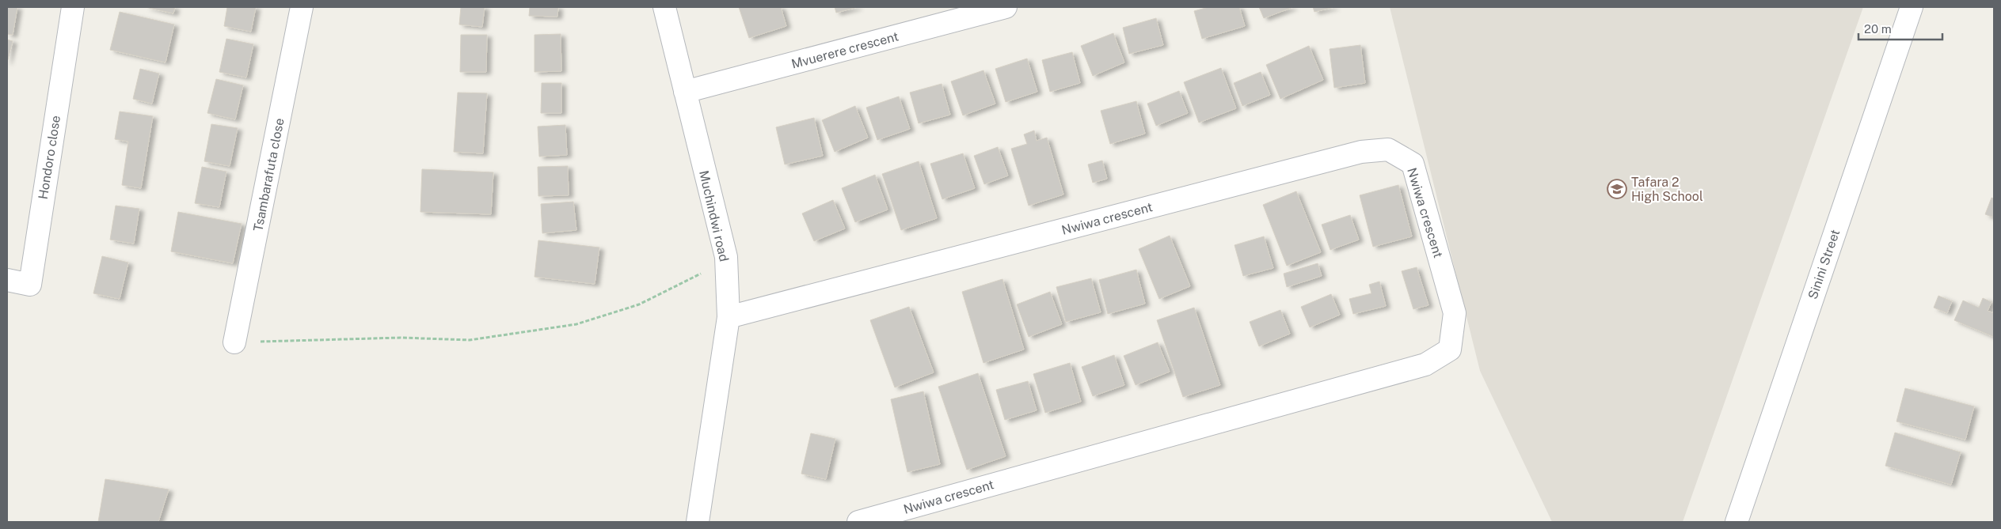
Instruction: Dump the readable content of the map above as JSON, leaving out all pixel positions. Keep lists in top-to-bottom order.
{
  "streets": {
    "street": [
      "Mvuerere crescent",
      "Hondoro close",
      "Tsambarafuta close",
      "Nwiwa crescent",
      "Muchindwi road",
      "Sinini Street"
    ]
  },
  "crossings": [
    ["Mvuerere crescent", "Muchindwi road"],
    ["Nwiwa crescent", "Muchindwi road"]
  ],
  "places": {
    "school or university": ["Tafara 2 High School"]
  },
  "scale_bar": "20 m"
}
